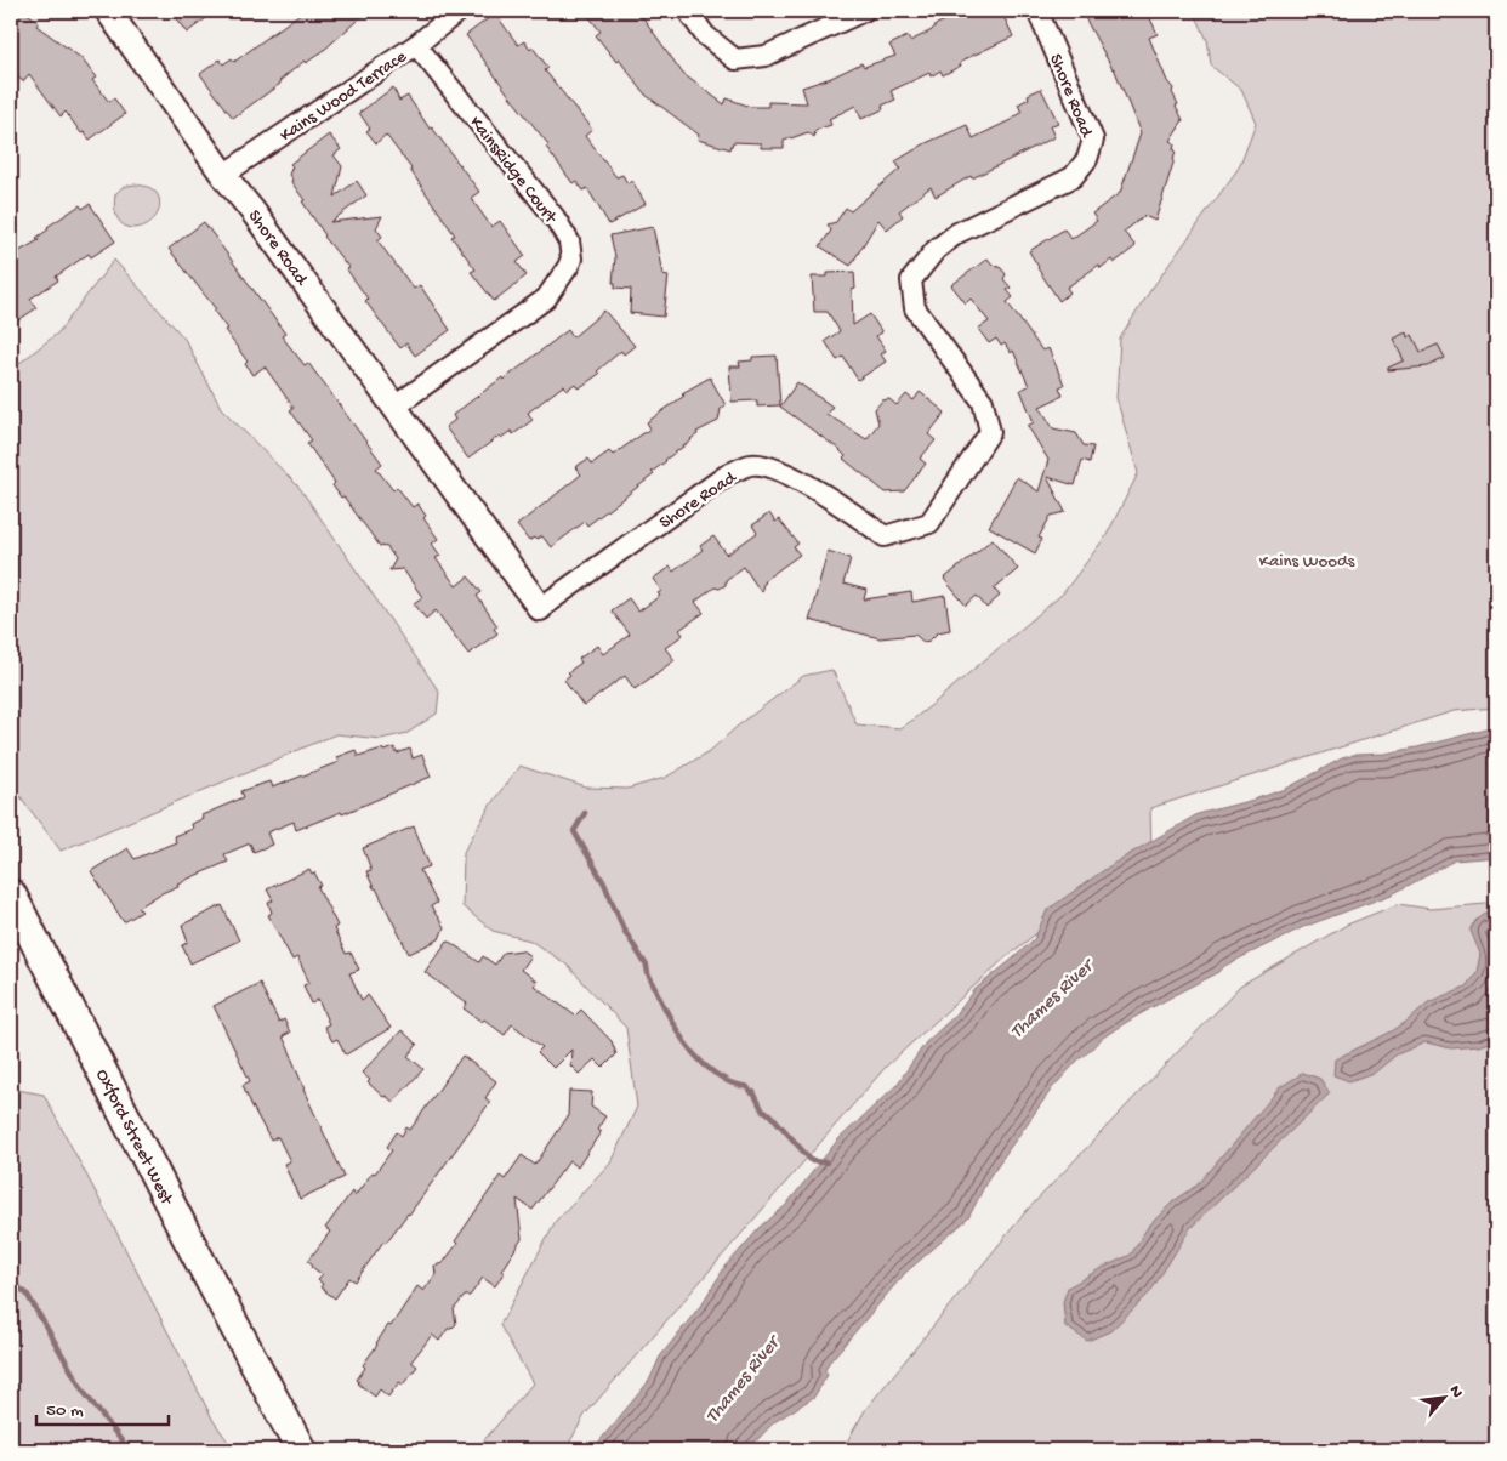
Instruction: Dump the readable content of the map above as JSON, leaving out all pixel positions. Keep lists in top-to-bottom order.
{
  "streets": {
    "main road": ["Oxford Street West"],
    "street": ["Kains Wood Terrace", "Shore Road", "KainsRidge Court"]
  },
  "crossings": [
    ["Kains Wood Terrace", "Shore Road"],
    ["Kains Wood Terrace", "KainsRidge Court"],
    ["Shore Road", "KainsRidge Court"]
  ],
  "water": ["Thames River"],
  "parks": ["Kains Woods"],
  "scale_bar": "50 m",
  "north": "top right"
}
